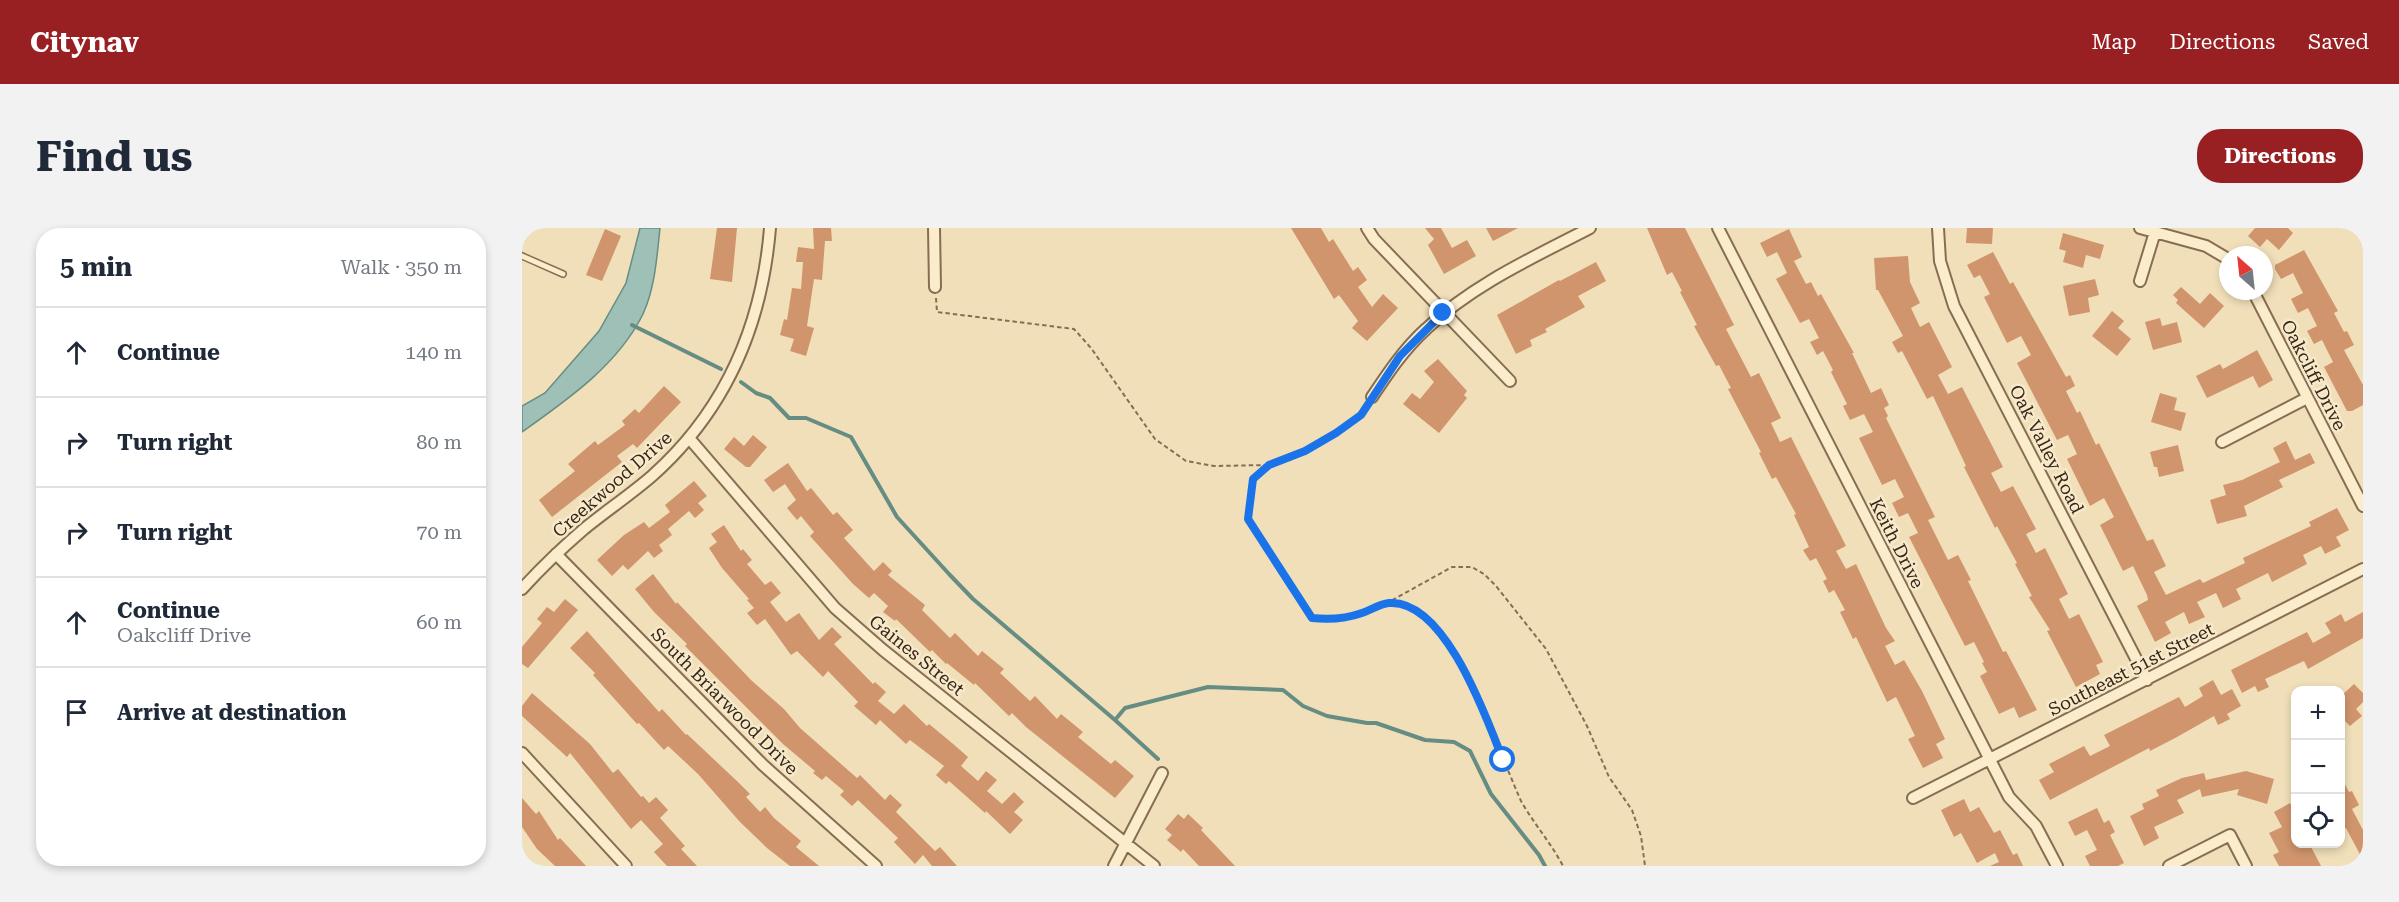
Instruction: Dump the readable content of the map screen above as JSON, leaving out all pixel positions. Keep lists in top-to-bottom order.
{
  "streets": {
    "street": [
      "Oakcliff Drive",
      "Oak Valley Road",
      "Creekwood Drive",
      "Keith Drive",
      "Gaines Street",
      "Southeast 51st Street",
      "South Briarwood Drive"
    ]
  },
  "crossings": [
    ["Oak Valley Road", "Southeast 51st Street"],
    ["Creekwood Drive", "Gaines Street"],
    ["Creekwood Drive", "South Briarwood Drive"],
    ["Keith Drive", "Southeast 51st Street"]
  ],
  "north": "top left",
  "page": {
    "header": "Citynav",
    "nav": ["Map", "Directions", "Saved"],
    "buttons": "Directions",
    "title": "Find us",
    "heading": ["5 min", "Walk · 350 m"],
    "list": [
      ["Continue", "140 m"],
      ["Turn right", "80 m"],
      ["Turn right", "70 m"],
      ["Continue", "Oakcliff Drive", "60 m"],
      "Arrive at destination"
    ],
    "map_buttons": ["+", "−"]
  }
}
